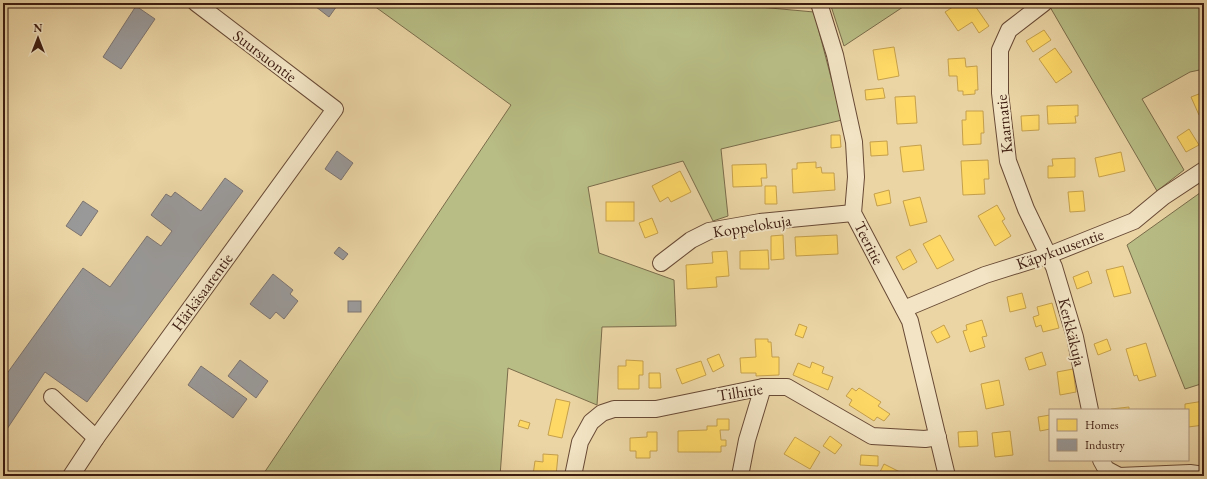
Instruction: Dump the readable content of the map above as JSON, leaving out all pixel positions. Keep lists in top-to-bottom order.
{
  "streets": {
    "street": [
      "Suursuontie",
      "Kaarnatie",
      "Koppelokuja",
      "Teeritie",
      "Käpykuusentie",
      "Härkäsaarentie",
      "Kerkkäkuja",
      "Tilhitie"
    ]
  },
  "crossings": [
    ["Suursuontie", "Härkäsaarentie"],
    ["Kaarnatie", "Käpykuusentie"],
    ["Kaarnatie", "Kerkkäkuja"],
    ["Koppelokuja", "Teeritie"],
    ["Teeritie", "Käpykuusentie"],
    ["Teeritie", "Tilhitie"],
    ["Käpykuusentie", "Kerkkäkuja"]
  ],
  "legend": ["Homes", "Industry"],
  "north": "top"
}
